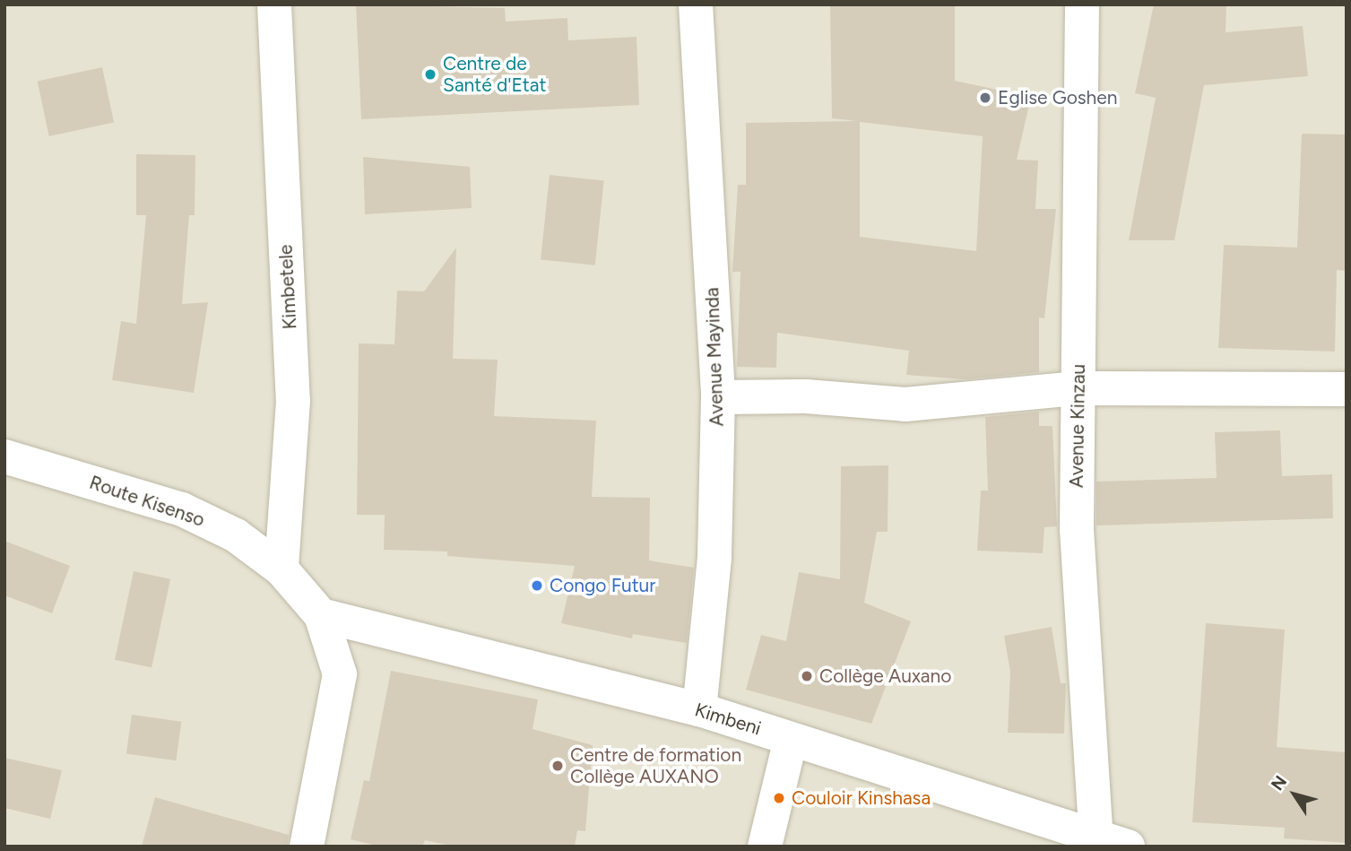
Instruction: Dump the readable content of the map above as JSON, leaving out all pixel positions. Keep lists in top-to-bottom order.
{
  "streets": {
    "street": [
      "Kimbetele",
      "Avenue Mayinda",
      "Avenue Kinzau",
      "Route Kisenso",
      "Kimbeni"
    ]
  },
  "crossings": [
    ["Kimbetele", "Route Kisenso"],
    ["Avenue Mayinda", "Kimbeni"],
    ["Avenue Kinzau", "Kimbeni"],
    ["Route Kisenso", "Kimbeni"]
  ],
  "places": [
    "Centre de Santé d'Etat",
    "Eglise Goshen",
    "Congo Futur",
    "Collège Auxano",
    "Centre de formation Collège AUXANO",
    "Couloir Kinshasa"
  ],
  "north": "top left"
}
